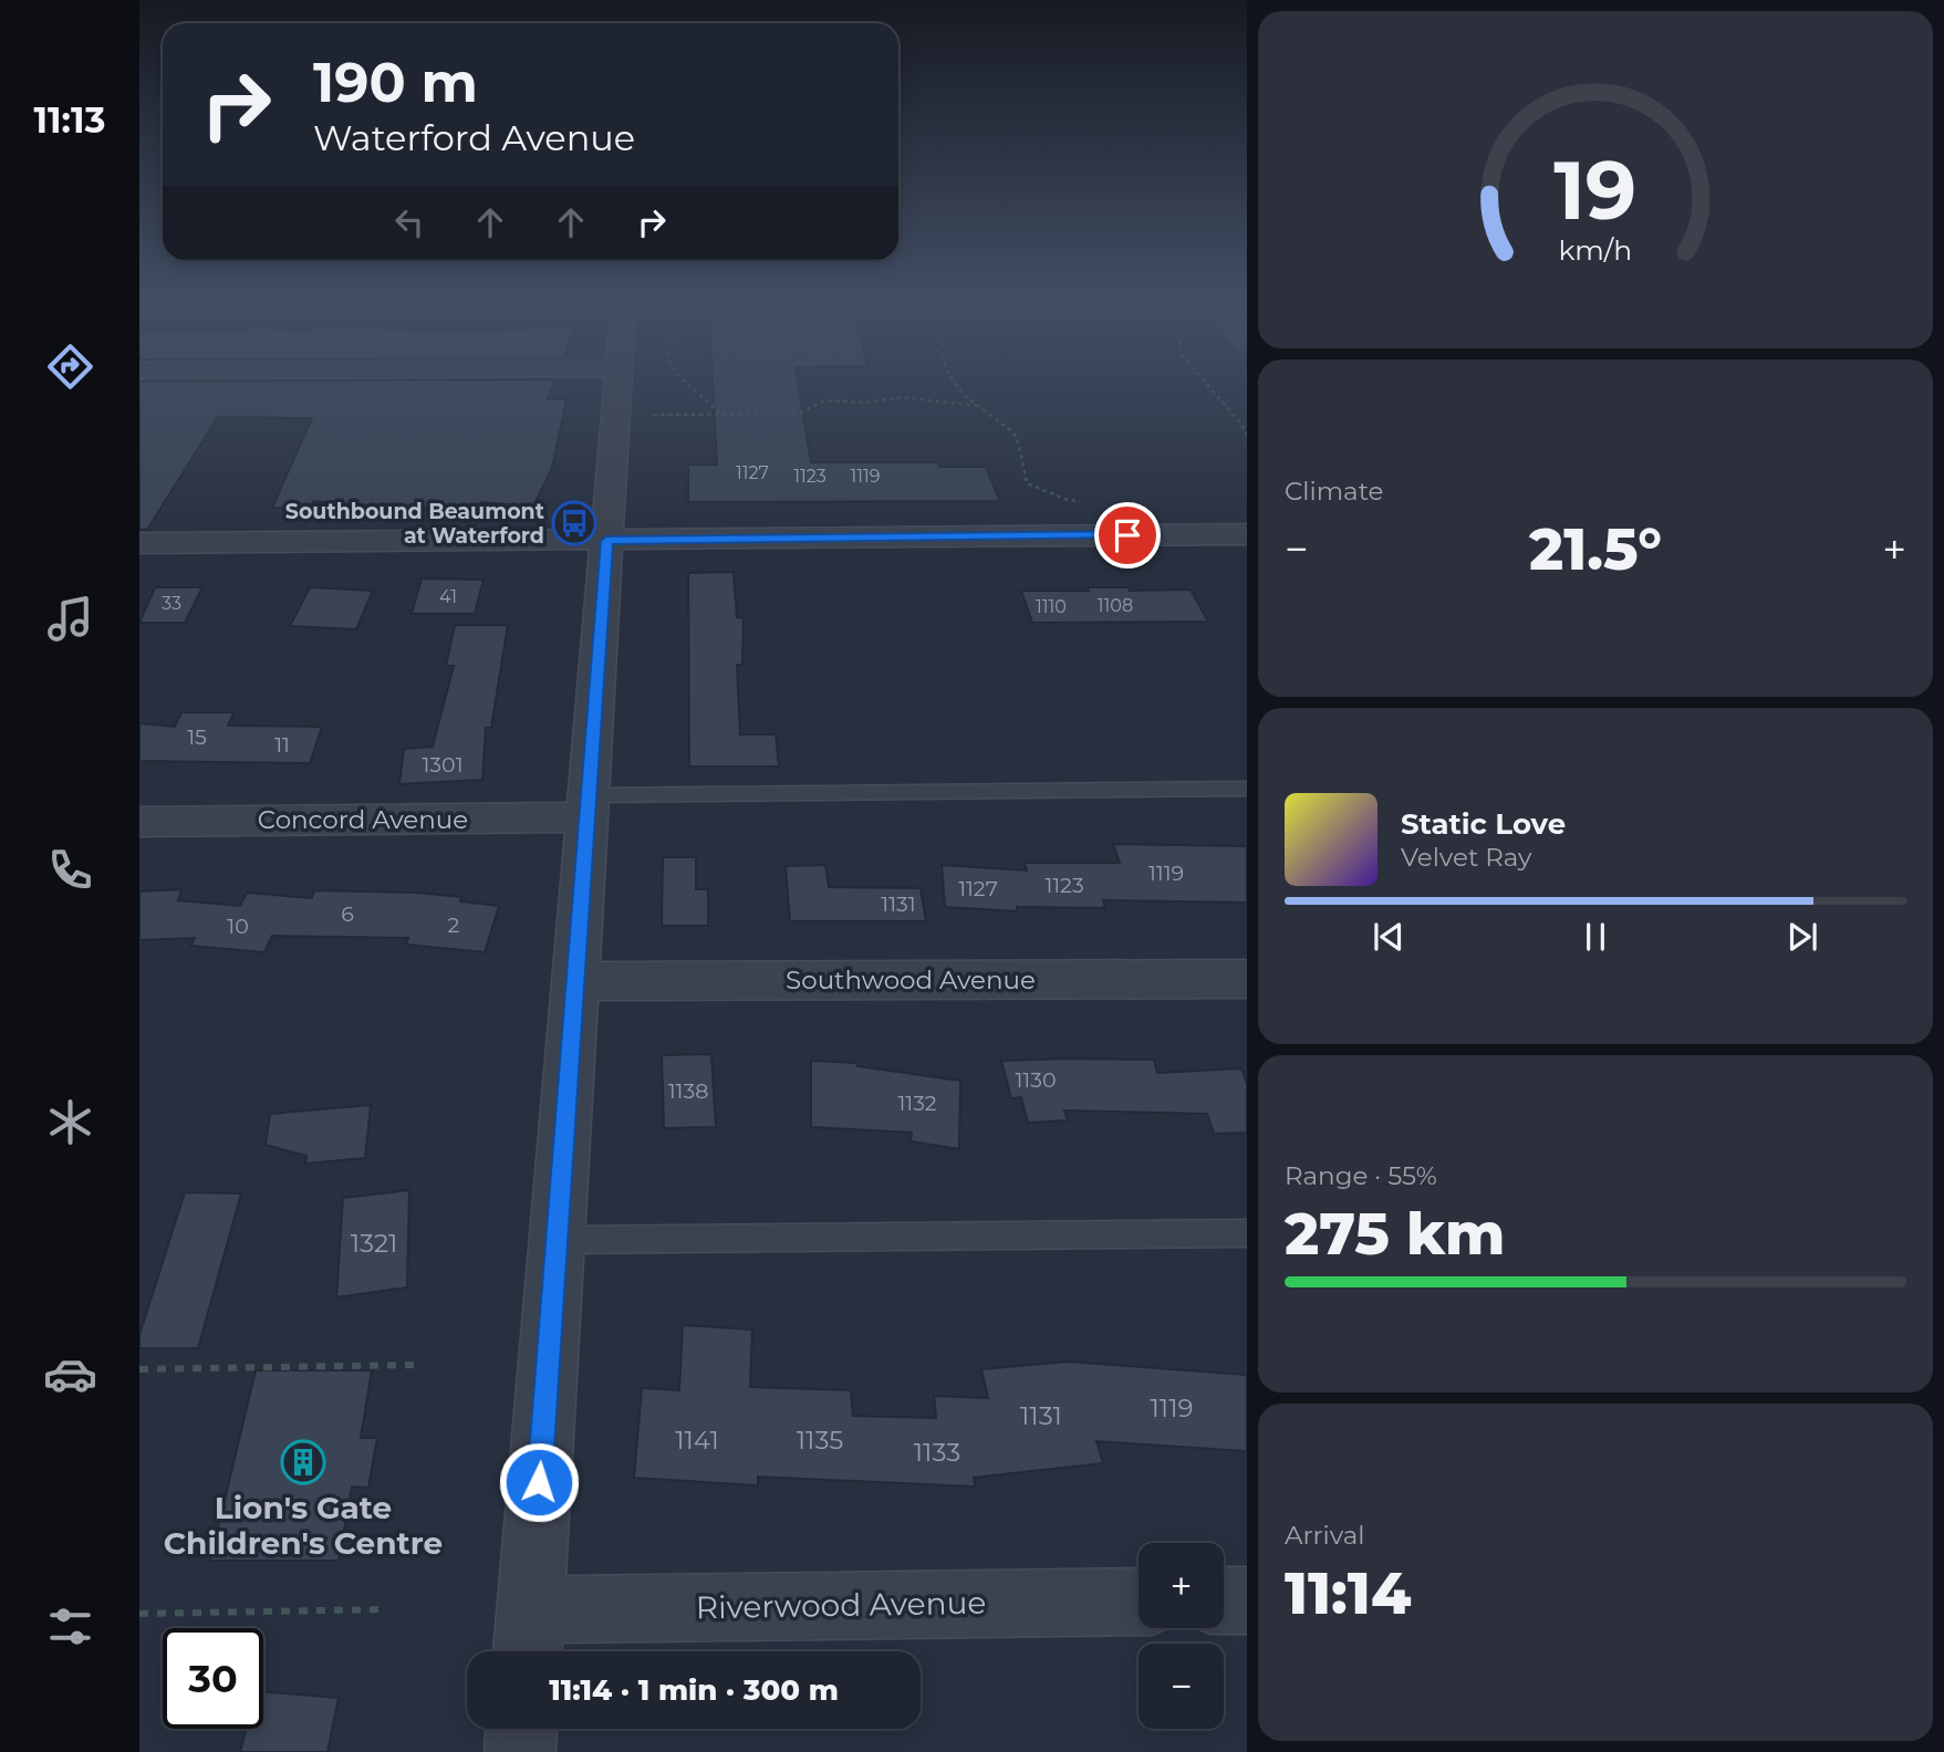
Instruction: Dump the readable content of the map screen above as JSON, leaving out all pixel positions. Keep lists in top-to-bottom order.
{
  "streets": {
    "street": ["Concord Avenue", "Southwood Avenue", "Riverwood Avenue"]
  },
  "places": {
    "bus stop": ["Southbound Beaumont at Waterford"],
    "building": ["Lion's Gate Children's Centre"]
  },
  "house_numbers": [
    "1127",
    "1123",
    "1119",
    "41",
    "33",
    "1108",
    "1110",
    "15",
    "11",
    "1301",
    "1119",
    "1123",
    "1127",
    "1131",
    "6",
    "2",
    "10",
    "1130",
    "1138",
    "1132",
    "1321",
    "1119",
    "1131",
    "1141",
    "1135",
    "1133"
  ],
  "page": {
    "tabs": "11:13",
    "turn": ["190 m", "Waterford Avenue"],
    "tile": [
      "Climate",
      ["Range · 55%", "275 km"],
      ["Arrival", "11:14"]
    ],
    "heat": ["−", "21.5°", "+"],
    "song": ["Static Love", "Velvet Ray"],
    "map_buttons": ["+", "−"],
    "limit": "30",
    "trip": "11:14 · 1 min · 300 m",
    "gauge": ["19", "km/h"]
  }
}
